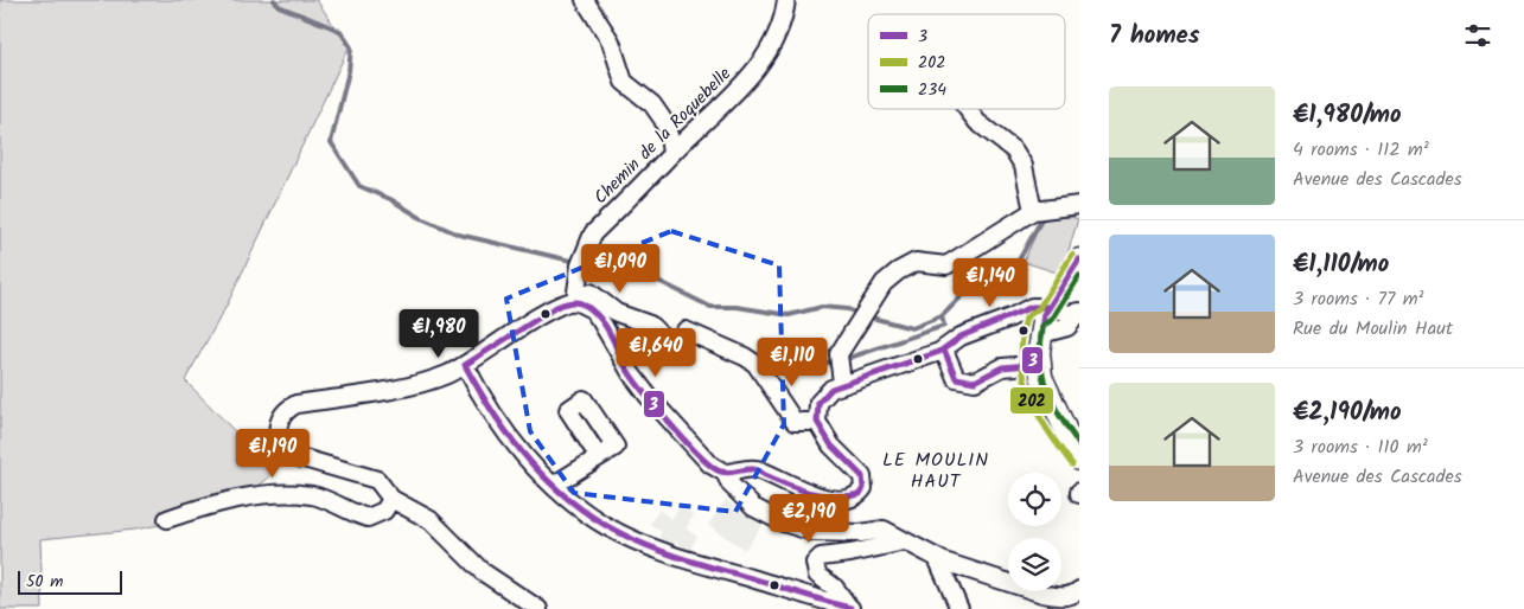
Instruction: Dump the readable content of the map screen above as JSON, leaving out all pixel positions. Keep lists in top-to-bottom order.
{
  "streets": {
    "street": ["Chemin de la Roquebelle"]
  },
  "districts": ["LE MOULIN HAUT"],
  "lines": ["transit line 202", "transit line 3", "transit line 234"],
  "legend": ["3", "202", "234"],
  "scale_bar": "50 m",
  "page": {
    "heading": "7 homes",
    "list": [
      {
        "name": "€1,980/mo",
        "note": "4 rooms · 112 m² · Avenue des Cascades"
      },
      {
        "name": "€1,110/mo",
        "note": "3 rooms · 77 m² · Rue du Moulin Haut"
      },
      {
        "name": "€2,190/mo",
        "note": "3 rooms · 110 m² · Avenue des Cascades"
      }
    ],
    "price": [
      "€1,090",
      "€1,140",
      "€1,980",
      "€1,640",
      "€1,110",
      "€1,190",
      "€2,190"
    ],
    "scale": "50 m"
  }
}
